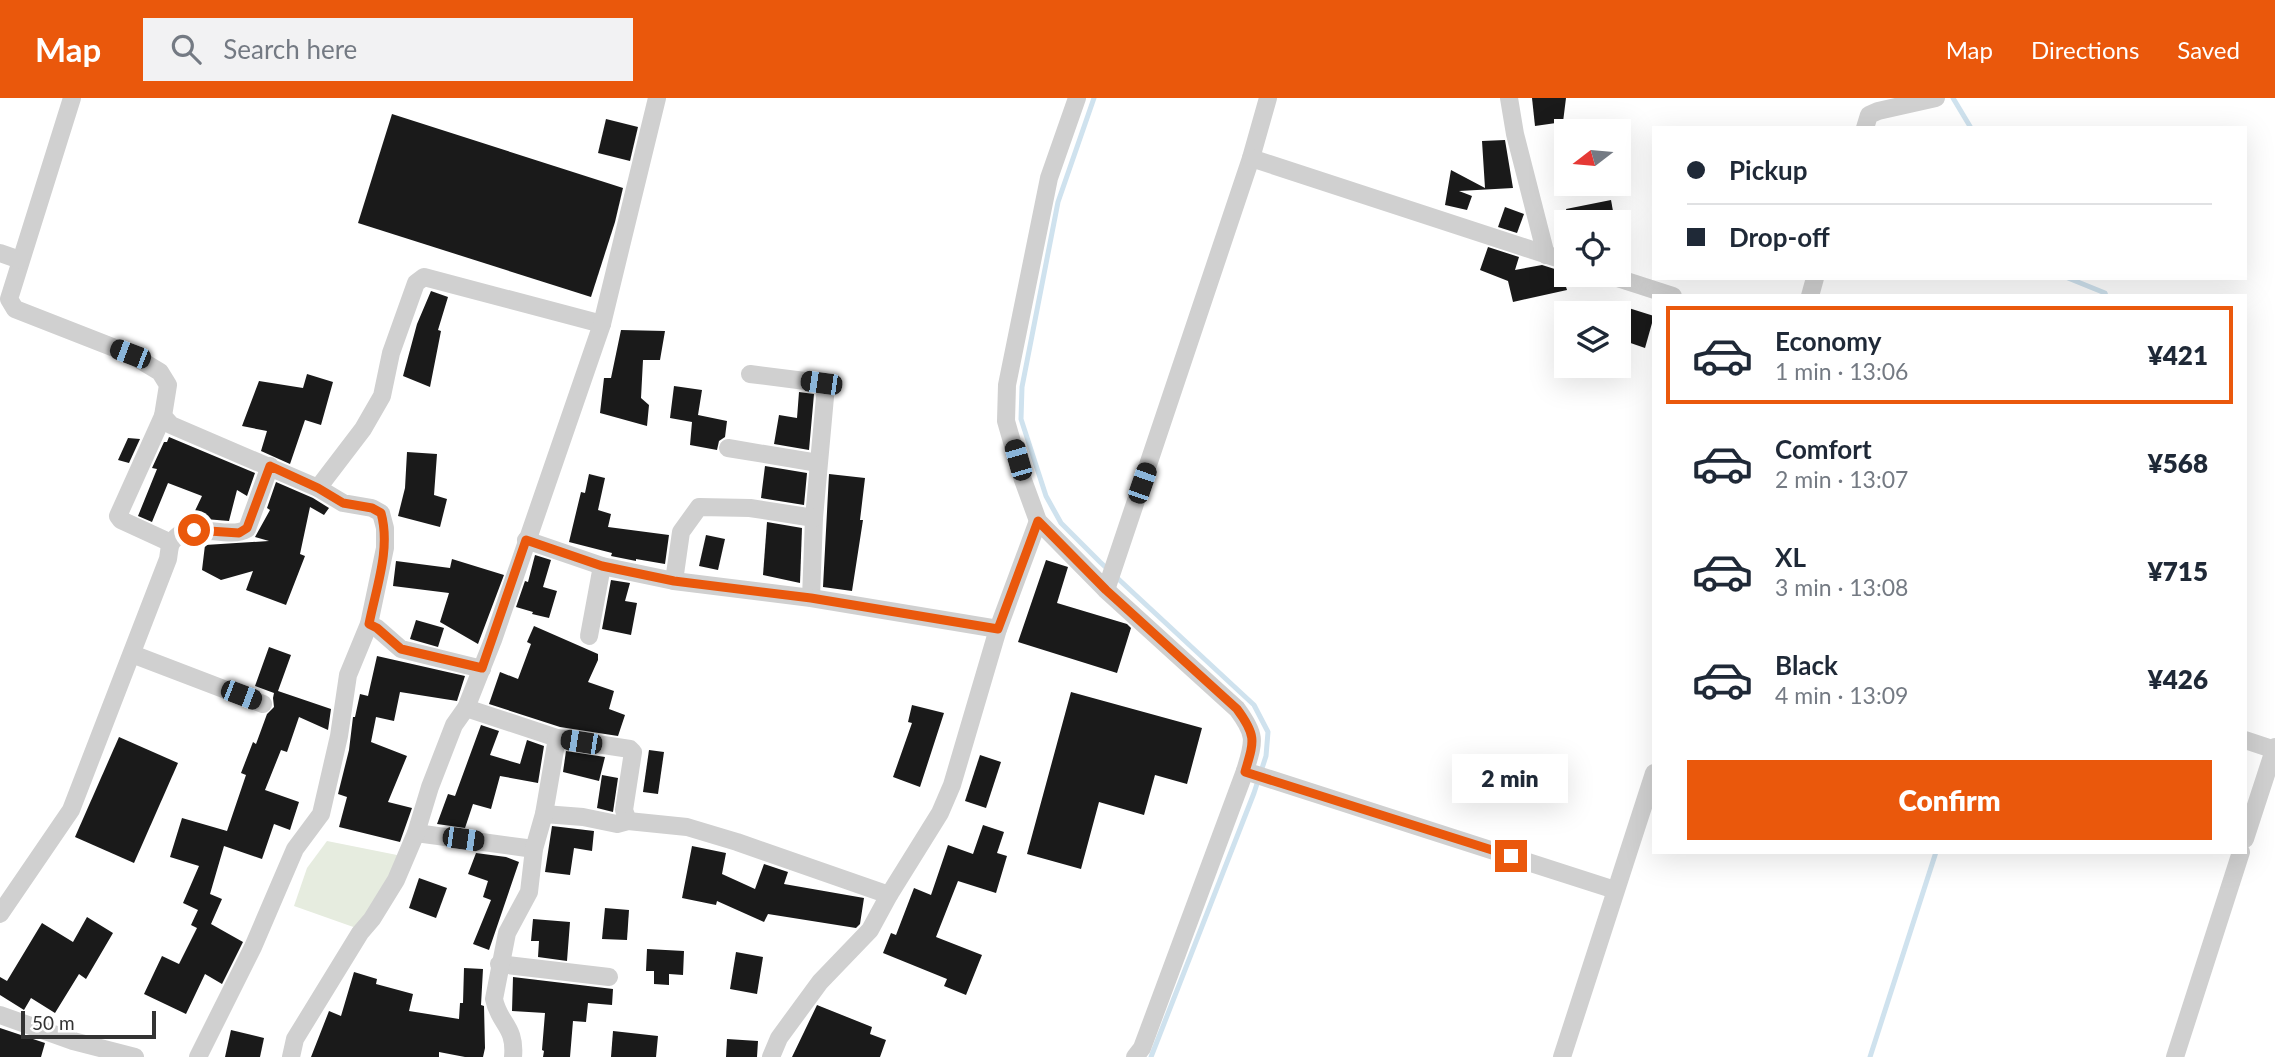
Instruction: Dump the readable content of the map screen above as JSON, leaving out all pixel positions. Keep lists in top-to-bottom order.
{
  "scale_bar": "50 m",
  "north": "left",
  "page": {
    "header": "Map",
    "search": "Search here",
    "nav": ["Map", "Directions", "Saved"],
    "banner": ["Pickup", "Drop-off"],
    "list": [
      {
        "name": "Economy",
        "note": "1 min · 13:06",
        "value": "¥421"
      },
      {
        "name": "Comfort",
        "note": "2 min · 13:07",
        "value": "¥568"
      },
      {
        "name": "XL",
        "note": "3 min · 13:08",
        "value": "¥715"
      },
      {
        "name": "Black",
        "note": "4 min · 13:09",
        "value": "¥426"
      }
    ],
    "buttons": "Confirm",
    "bubble": "2 min",
    "scale": "50 m"
  }
}
